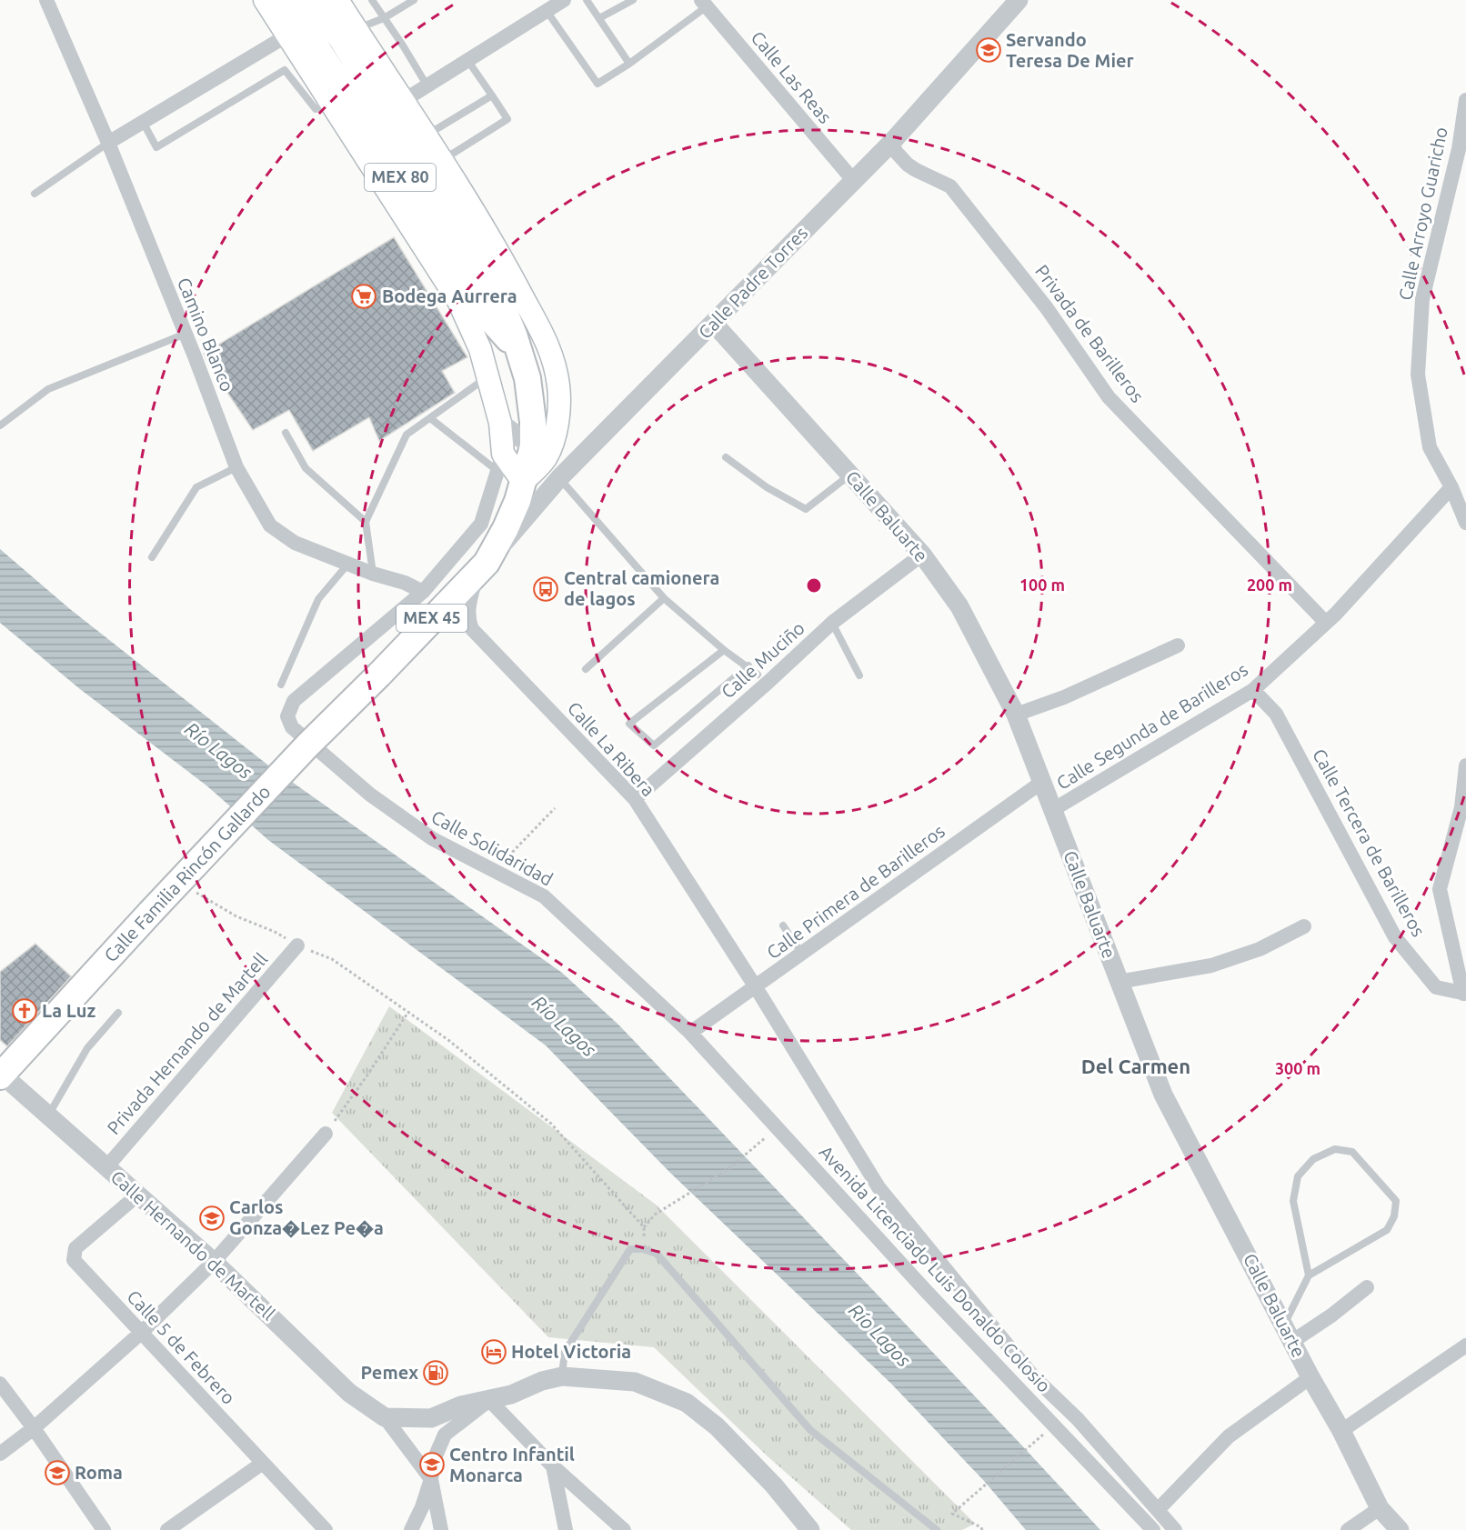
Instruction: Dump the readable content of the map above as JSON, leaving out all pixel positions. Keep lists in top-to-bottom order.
{
  "streets": {
    "highway": ["MEX 80", "MEX 45", "Calle Familia Rincón Gallardo"],
    "street": [
      "Calle Las Reas",
      "Calle Arroyo Guaricho",
      "Calle Padre Torres",
      "Privada de Barilleros",
      "Camino Blanco",
      "Calle Baluarte",
      "Calle Muciño",
      "Calle Segunda de Barilleros",
      "Calle La Ribera",
      "Calle Tercera de Barilleros",
      "Calle Solidaridad",
      "Calle Primera de Barilleros",
      "Privada Hernando de Martell",
      "Calle Hernando de Martell",
      "Avenida Licenciado Luis Donaldo Colosio",
      "Calle 5 de Febrero"
    ]
  },
  "crossings": [
    ["Calle Las Reas", "Calle Padre Torres"],
    ["MEX 80", "MEX 45"],
    ["Calle Arroyo Guaricho", "Calle Segunda de Barilleros"],
    ["Calle Padre Torres", "Privada de Barilleros"],
    ["Calle Padre Torres", "Calle Baluarte"],
    ["Calle Padre Torres", "MEX 45"],
    ["Calle Padre Torres", "Calle La Ribera"],
    ["Calle Padre Torres", "Calle Familia Rincón Gallardo"],
    ["Privada de Barilleros", "Calle Segunda de Barilleros"],
    ["Camino Blanco", "Calle Solidaridad"],
    ["Calle Baluarte", "Calle Muciño"],
    ["Calle Baluarte", "Calle Segunda de Barilleros"],
    ["Calle Baluarte", "Calle Primera de Barilleros"],
    ["MEX 45", "Calle La Ribera"],
    ["MEX 45", "Calle Familia Rincón Gallardo"],
    ["Calle Muciño", "Calle La Ribera"],
    ["Calle Segunda de Barilleros", "Calle Tercera de Barilleros"],
    ["Calle La Ribera", "Calle Familia Rincón Gallardo"],
    ["Calle La Ribera", "Calle Primera de Barilleros"],
    ["Calle La Ribera", "Avenida Licenciado Luis Donaldo Colosio"],
    ["Calle Solidaridad", "Calle Primera de Barilleros"],
    ["Calle Solidaridad", "Avenida Licenciado Luis Donaldo Colosio"],
    ["Calle Familia Rincón Gallardo", "Calle Hernando de Martell"],
    ["Calle Primera de Barilleros", "Avenida Licenciado Luis Donaldo Colosio"],
    ["Privada Hernando de Martell", "Calle Hernando de Martell"],
    ["Calle Hernando de Martell", "Calle 5 de Febrero"]
  ],
  "districts": ["Del Carmen"],
  "water": ["Río Lagos"],
  "places": {
    "school or university": [
      "Servando Teresa De Mier",
      "Carlos Gonza�Lez Pe�a",
      "Centro Infantil Monarca",
      "Roma"
    ],
    "supermarket": ["Bodega Aurrera"],
    "bus stop": ["Central camionera de lagos"],
    "church": ["La Luz"],
    "hotel": ["Hotel Victoria"],
    "fuel station": ["Pemex"]
  },
  "rings": ["100 m", "200 m", "300 m"]
}
